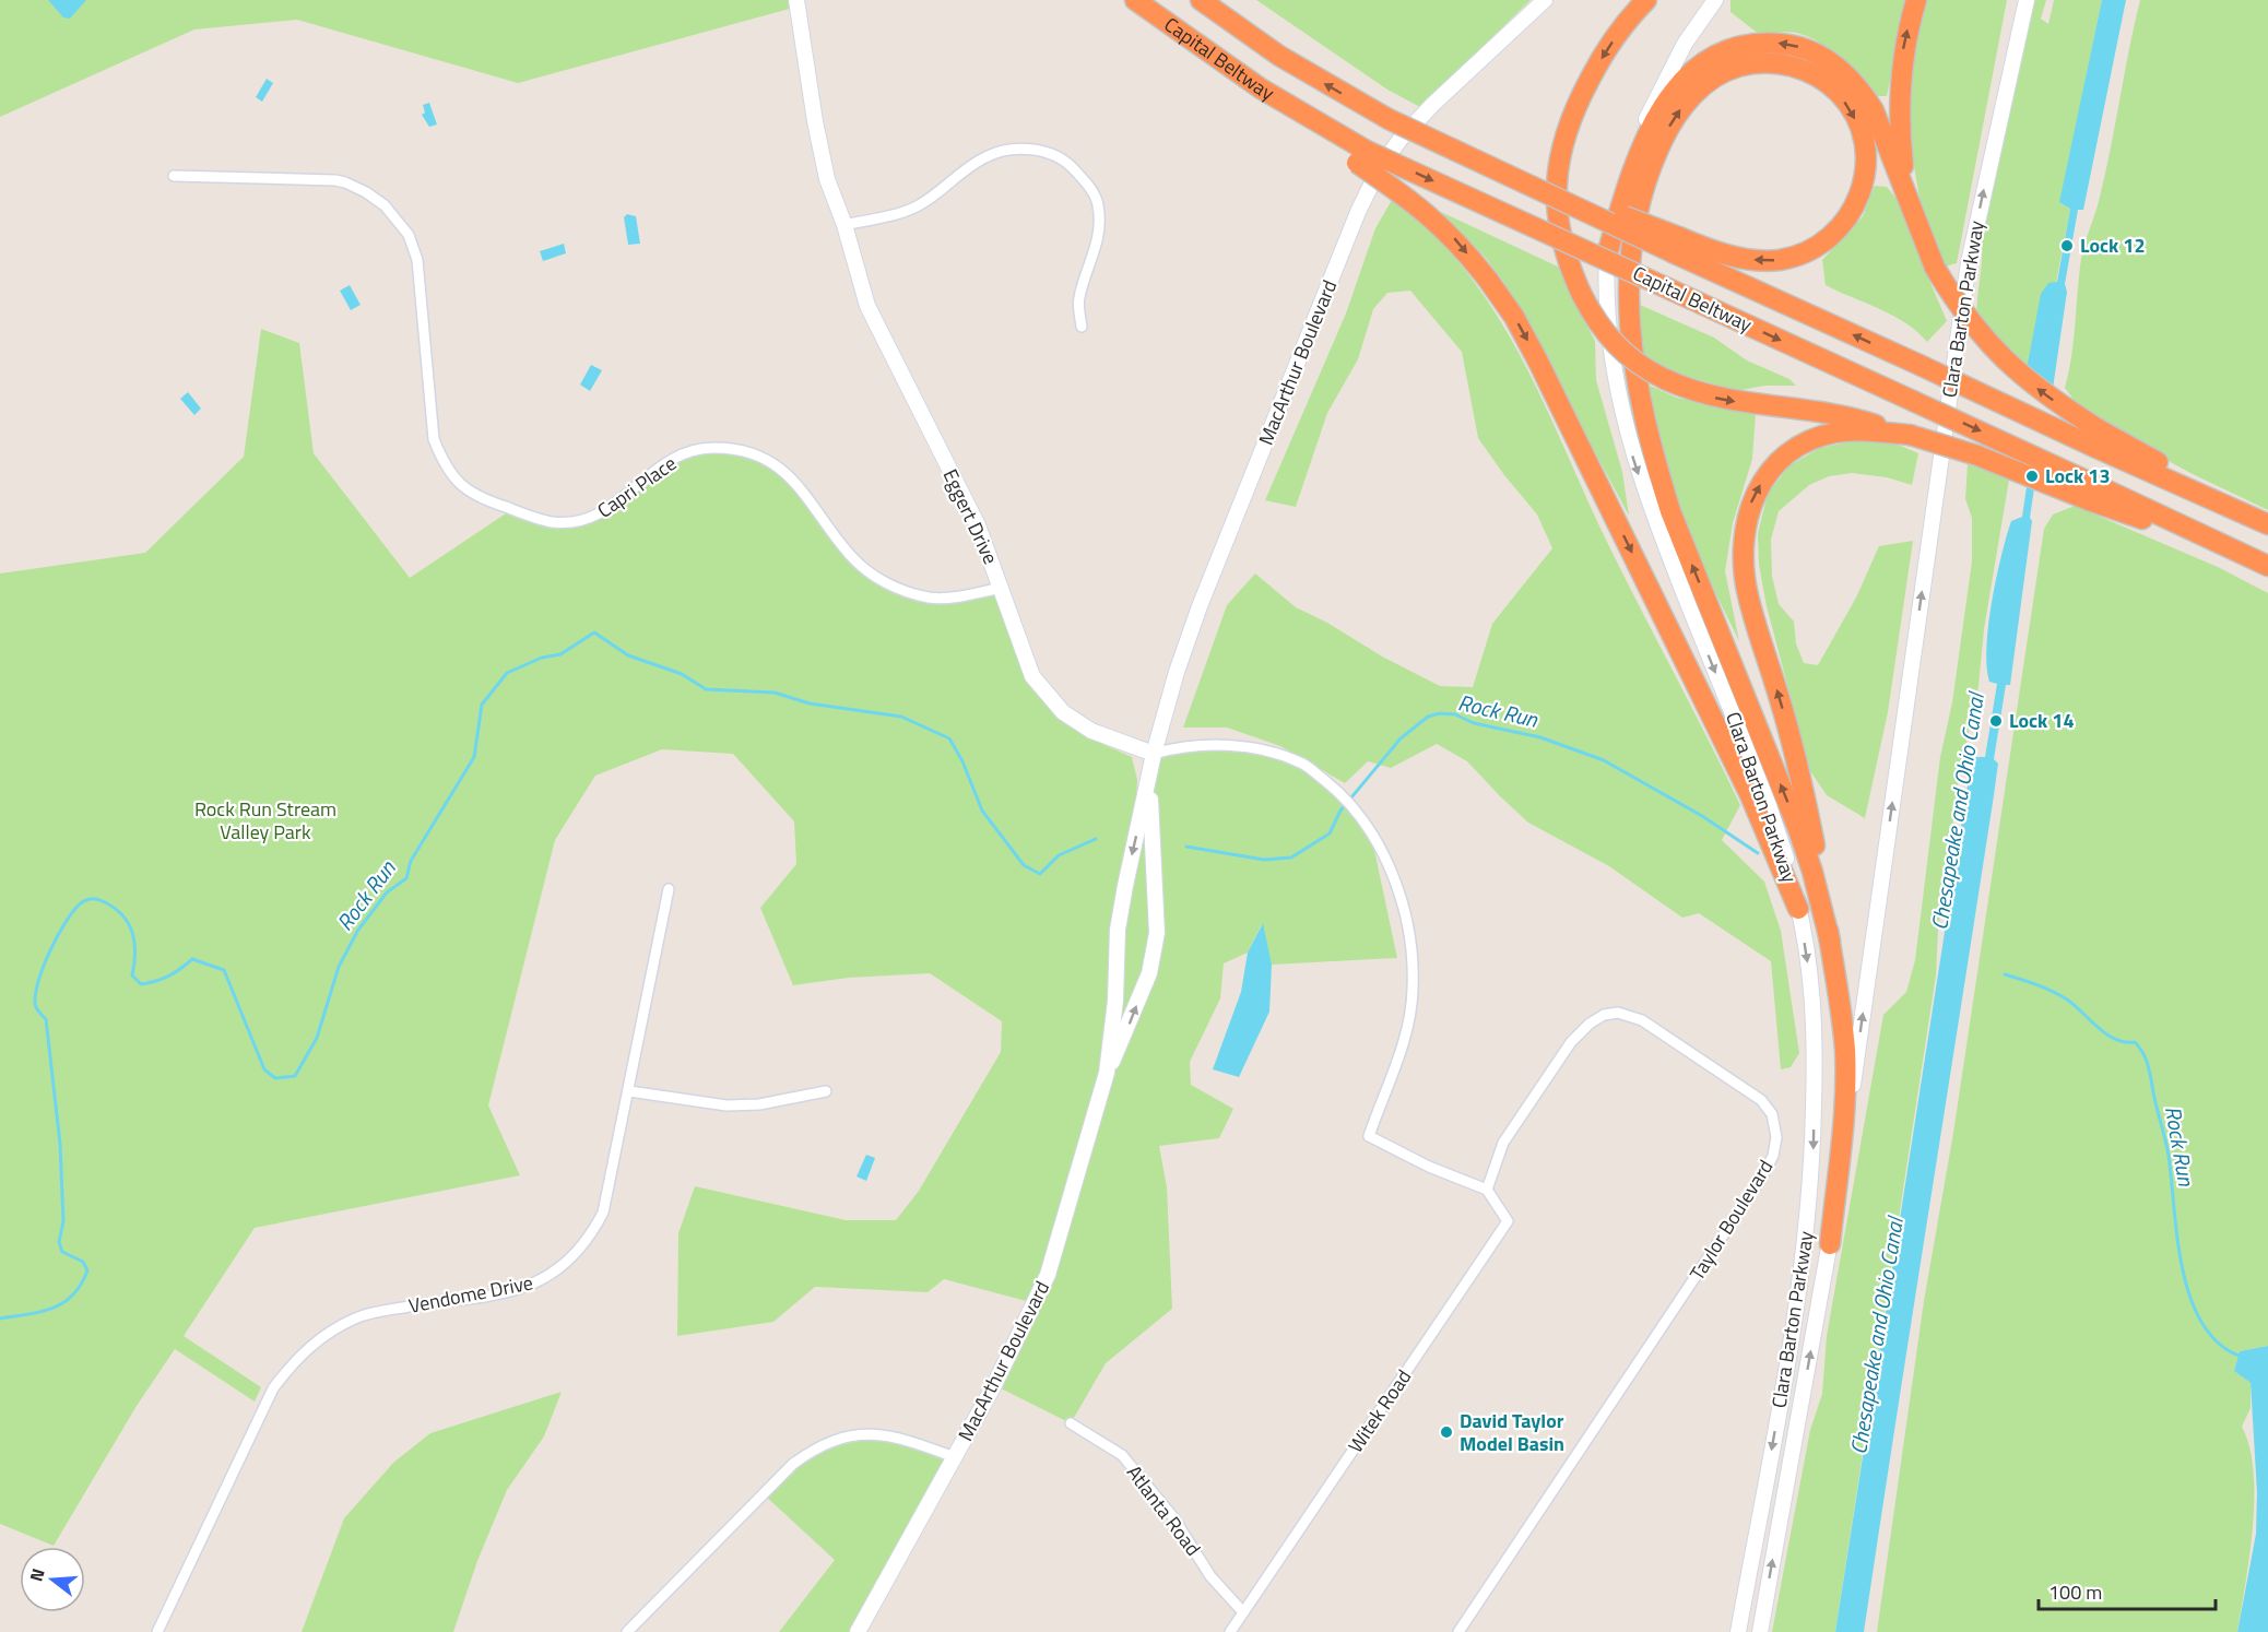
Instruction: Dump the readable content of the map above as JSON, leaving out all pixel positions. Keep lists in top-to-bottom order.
{
  "streets": {
    "highway": ["Capital Beltway"],
    "main road": ["Clara Barton Parkway", "MacArthur Boulevard", "Eggert Drive"],
    "street": [
      "Capri Place",
      "Taylor Boulevard",
      "Vendome Drive",
      "Witek Road",
      "Atlanta Road"
    ]
  },
  "crossings": [
    ["MacArthur Boulevard", "Eggert Drive"],
    ["Capri Place", "Eggert Drive"],
    ["Eggert Drive", "Taylor Boulevard"],
    ["Eggert Drive", "Witek Road"],
    ["Taylor Boulevard", "Witek Road"],
    ["Witek Road", "Atlanta Road"]
  ],
  "water": ["Rock Run", "Chesapeake and Ohio Canal"],
  "parks": ["Rock Run Stream Valley Park"],
  "places": [
    "Lock 12",
    "Lock 13",
    "Lock 14",
    "David Taylor Model Basin"
  ],
  "scale_bar": "100 m",
  "north": "left"
}
